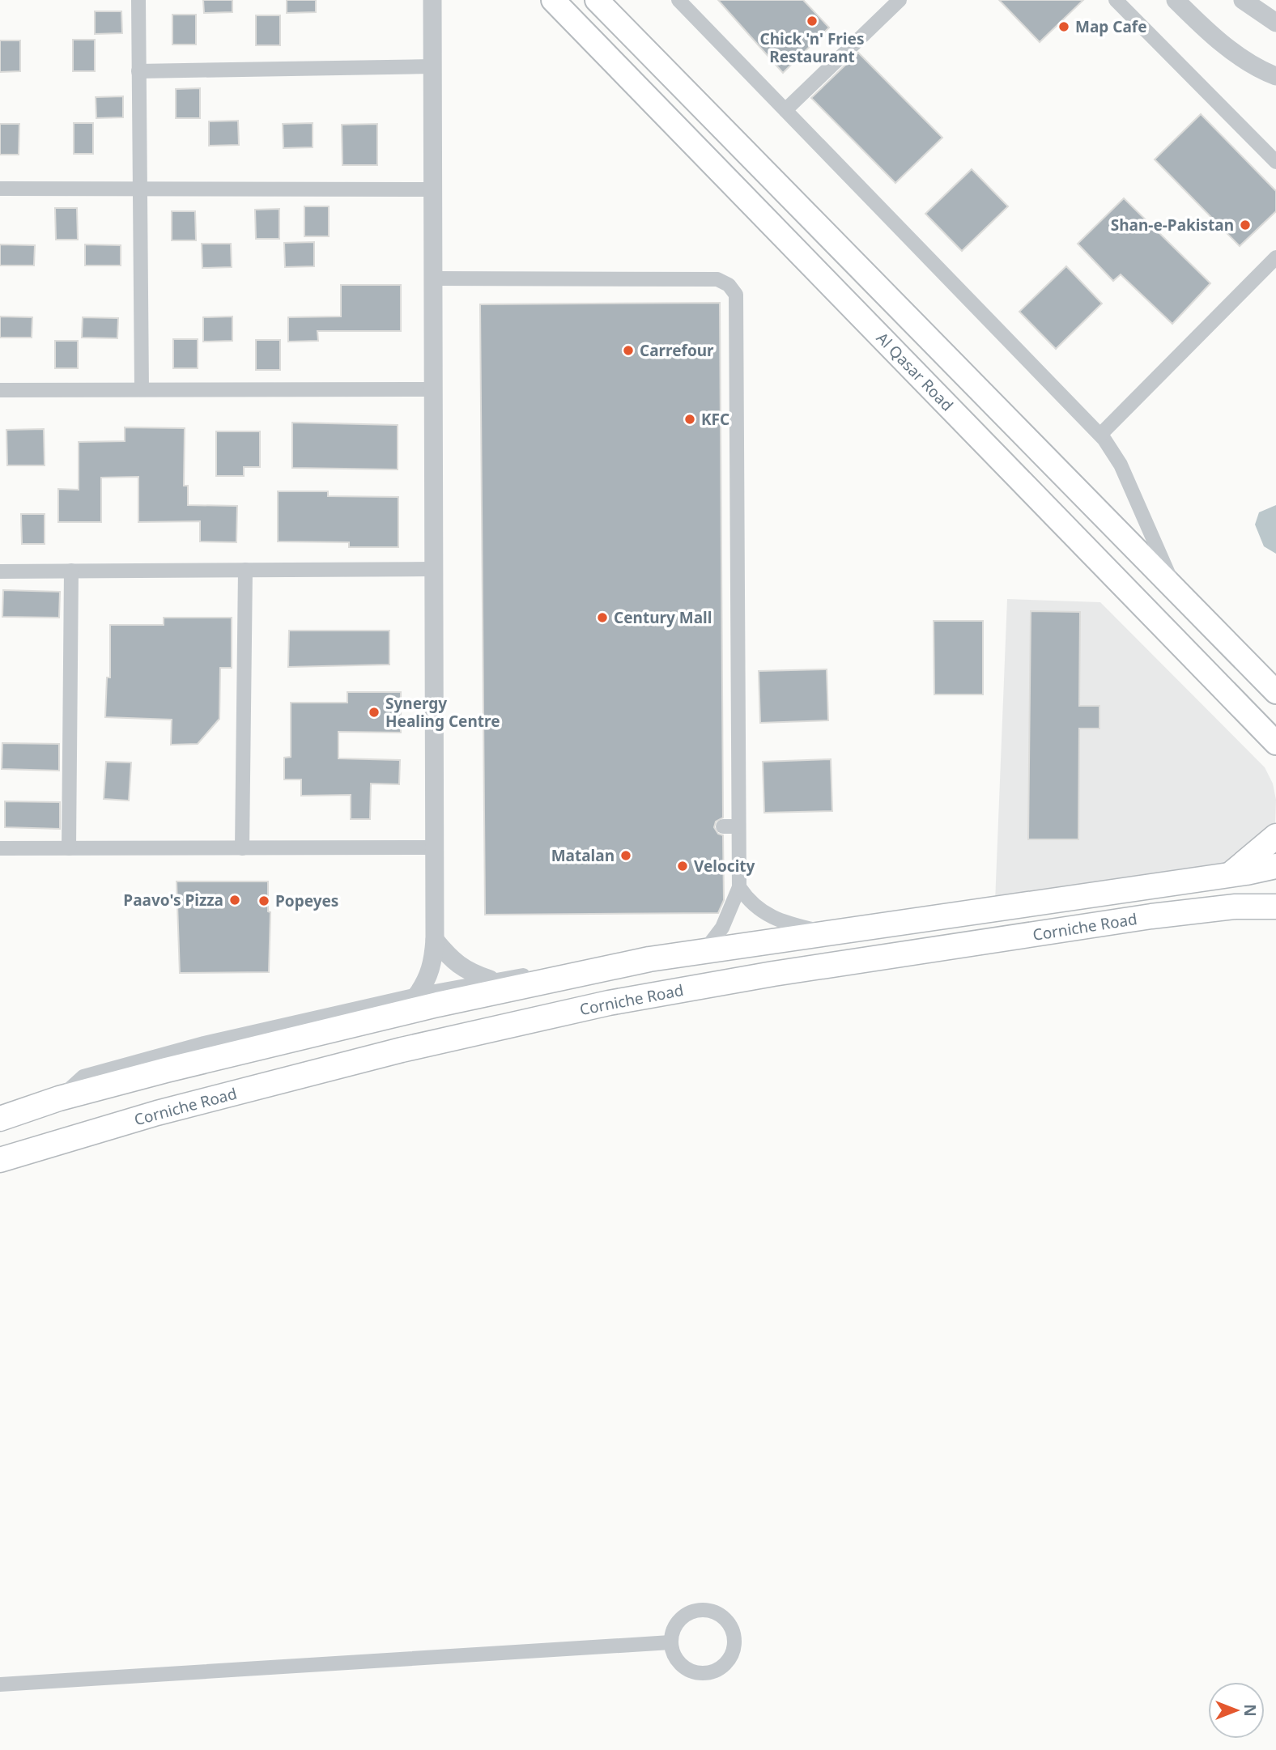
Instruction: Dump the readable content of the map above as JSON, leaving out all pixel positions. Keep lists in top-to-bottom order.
{
  "streets": {
    "highway": ["Corniche Road"],
    "main road": ["Al Qasar Road"]
  },
  "places": [
    "Chick 'n' Fries Restaurant",
    "Map Cafe",
    "Shan-e-Pakistan",
    "Carrefour",
    "KFC",
    "Century Mall",
    "Synergy Healing Centre",
    "Matalan",
    "Velocity",
    "Paavo's Pizza",
    "Popeyes"
  ],
  "north": "right"
}
